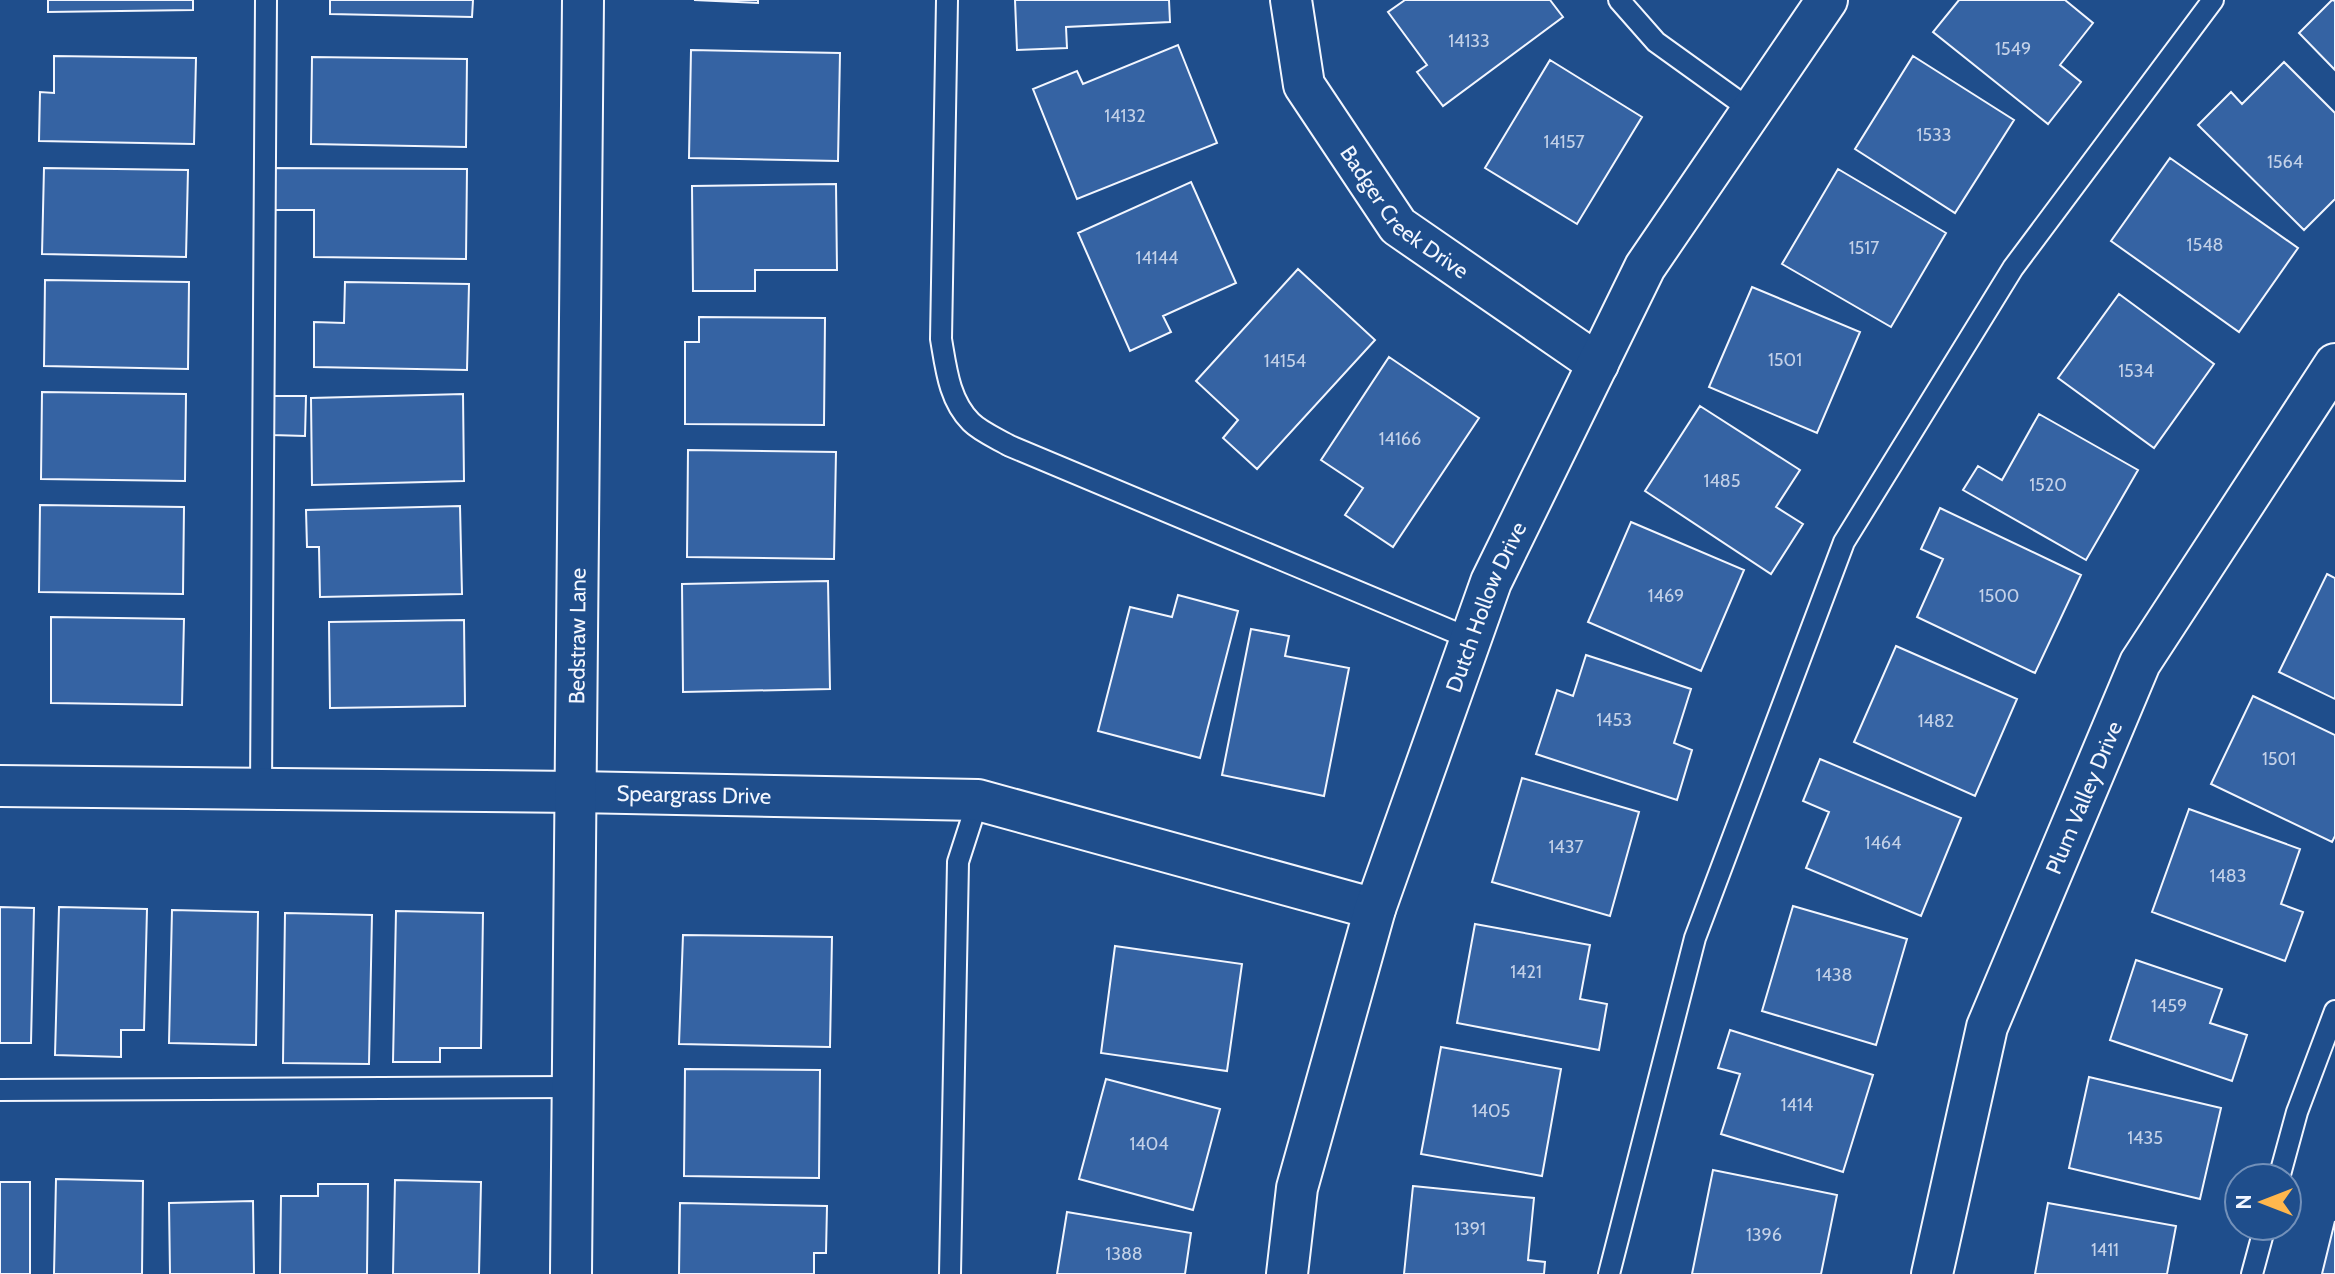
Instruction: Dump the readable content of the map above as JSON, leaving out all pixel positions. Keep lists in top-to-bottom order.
{
  "streets": {
    "street": [
      "Badger Creek Drive",
      "Dutch Hollow Drive",
      "Bedstraw Lane",
      "Speargrass Drive",
      "Plum Valley Drive"
    ]
  },
  "crossings": [
    ["Badger Creek Drive", "Dutch Hollow Drive"],
    ["Dutch Hollow Drive", "Speargrass Drive"],
    ["Bedstraw Lane", "Speargrass Drive"]
  ],
  "house_numbers": [
    "14133",
    "1549",
    "14132",
    "1533",
    "14157",
    "1564",
    "1548",
    "1517",
    "14144",
    "1501",
    "14154",
    "1534",
    "14166",
    "1485",
    "1520",
    "1469",
    "1500",
    "1453",
    "1482",
    "1501",
    "1464",
    "1437",
    "1483",
    "1421",
    "1438",
    "1459",
    "1414",
    "1405",
    "1435",
    "1404",
    "1391",
    "1396",
    "1411",
    "1388"
  ],
  "north": "left"
}
